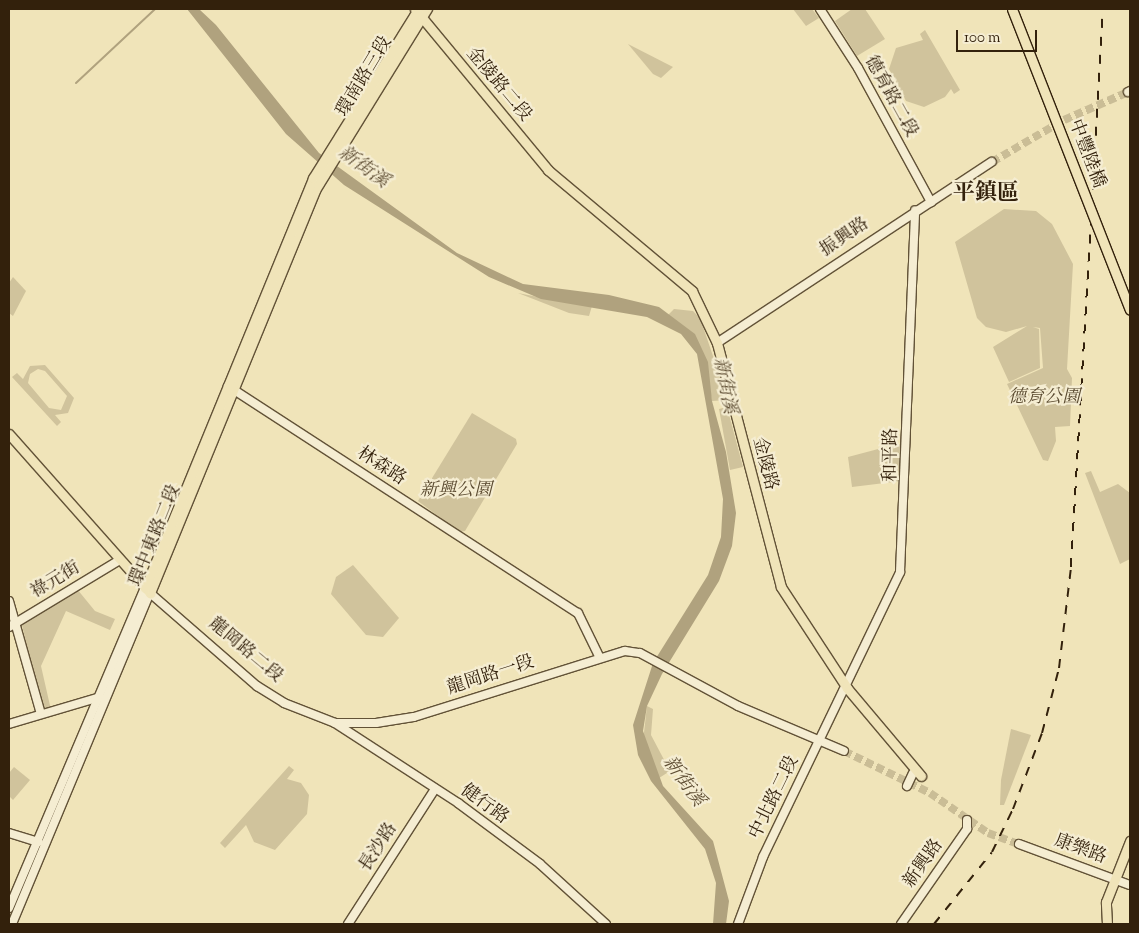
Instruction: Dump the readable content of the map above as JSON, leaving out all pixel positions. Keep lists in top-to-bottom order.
{
  "streets": {
    "main road": [
      "環南路三段",
      "金陵路二段",
      "中豐陸橋",
      "金陵路",
      "環中東路二段"
    ],
    "street": [
      "德育路二段",
      "振興路",
      "和平路",
      "林森路",
      "祿元街",
      "龍岡路二段",
      "龍岡路一段",
      "中北路二段",
      "健行路",
      "長沙路",
      "康樂路",
      "新興路"
    ]
  },
  "crossings": [
    ["環南路三段", "金陵路二段"],
    ["環南路三段", "環中東路二段"],
    ["金陵路二段", "金陵路"],
    ["德育路二段", "振興路"],
    ["振興路", "和平路"],
    ["振興路", "金陵路"],
    ["和平路", "金陵路"],
    ["和平路", "中北路二段"],
    ["金陵路", "中北路二段"],
    ["林森路", "環中東路二段"],
    ["林森路", "龍岡路一段"],
    ["環中東路二段", "龍岡路二段"],
    ["龍岡路二段", "龍岡路一段"],
    ["龍岡路二段", "健行路"],
    ["龍岡路一段", "中北路二段"],
    ["龍岡路一段", "健行路"],
    ["健行路", "長沙路"]
  ],
  "districts": ["平鎮區"],
  "water": ["新街溪"],
  "parks": ["德育公園", "新興公園"],
  "scale_bar": "100 m"
}
